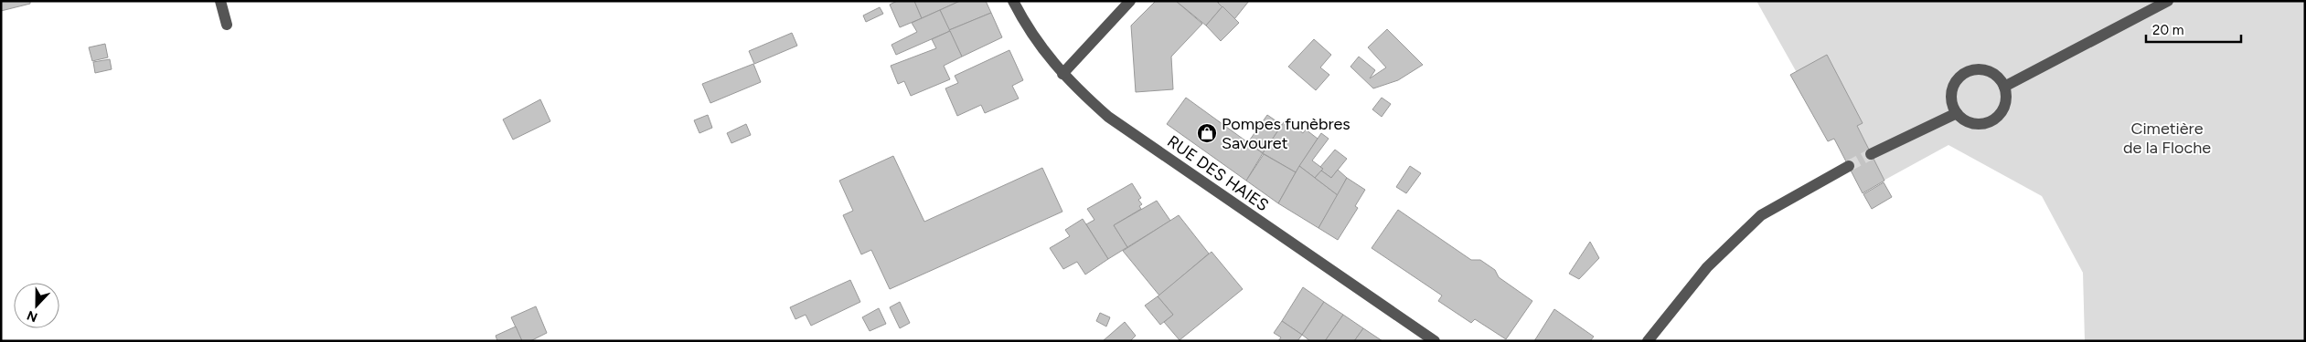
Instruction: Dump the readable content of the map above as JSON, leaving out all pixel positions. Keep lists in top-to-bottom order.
{
  "streets": {
    "street": ["RUE DES HAIES"]
  },
  "parks": ["Cimetière de la Floche"],
  "places": {
    "shop": ["Pompes funèbres Savouret"]
  },
  "scale_bar": "20 m",
  "north": "bottom"
}
